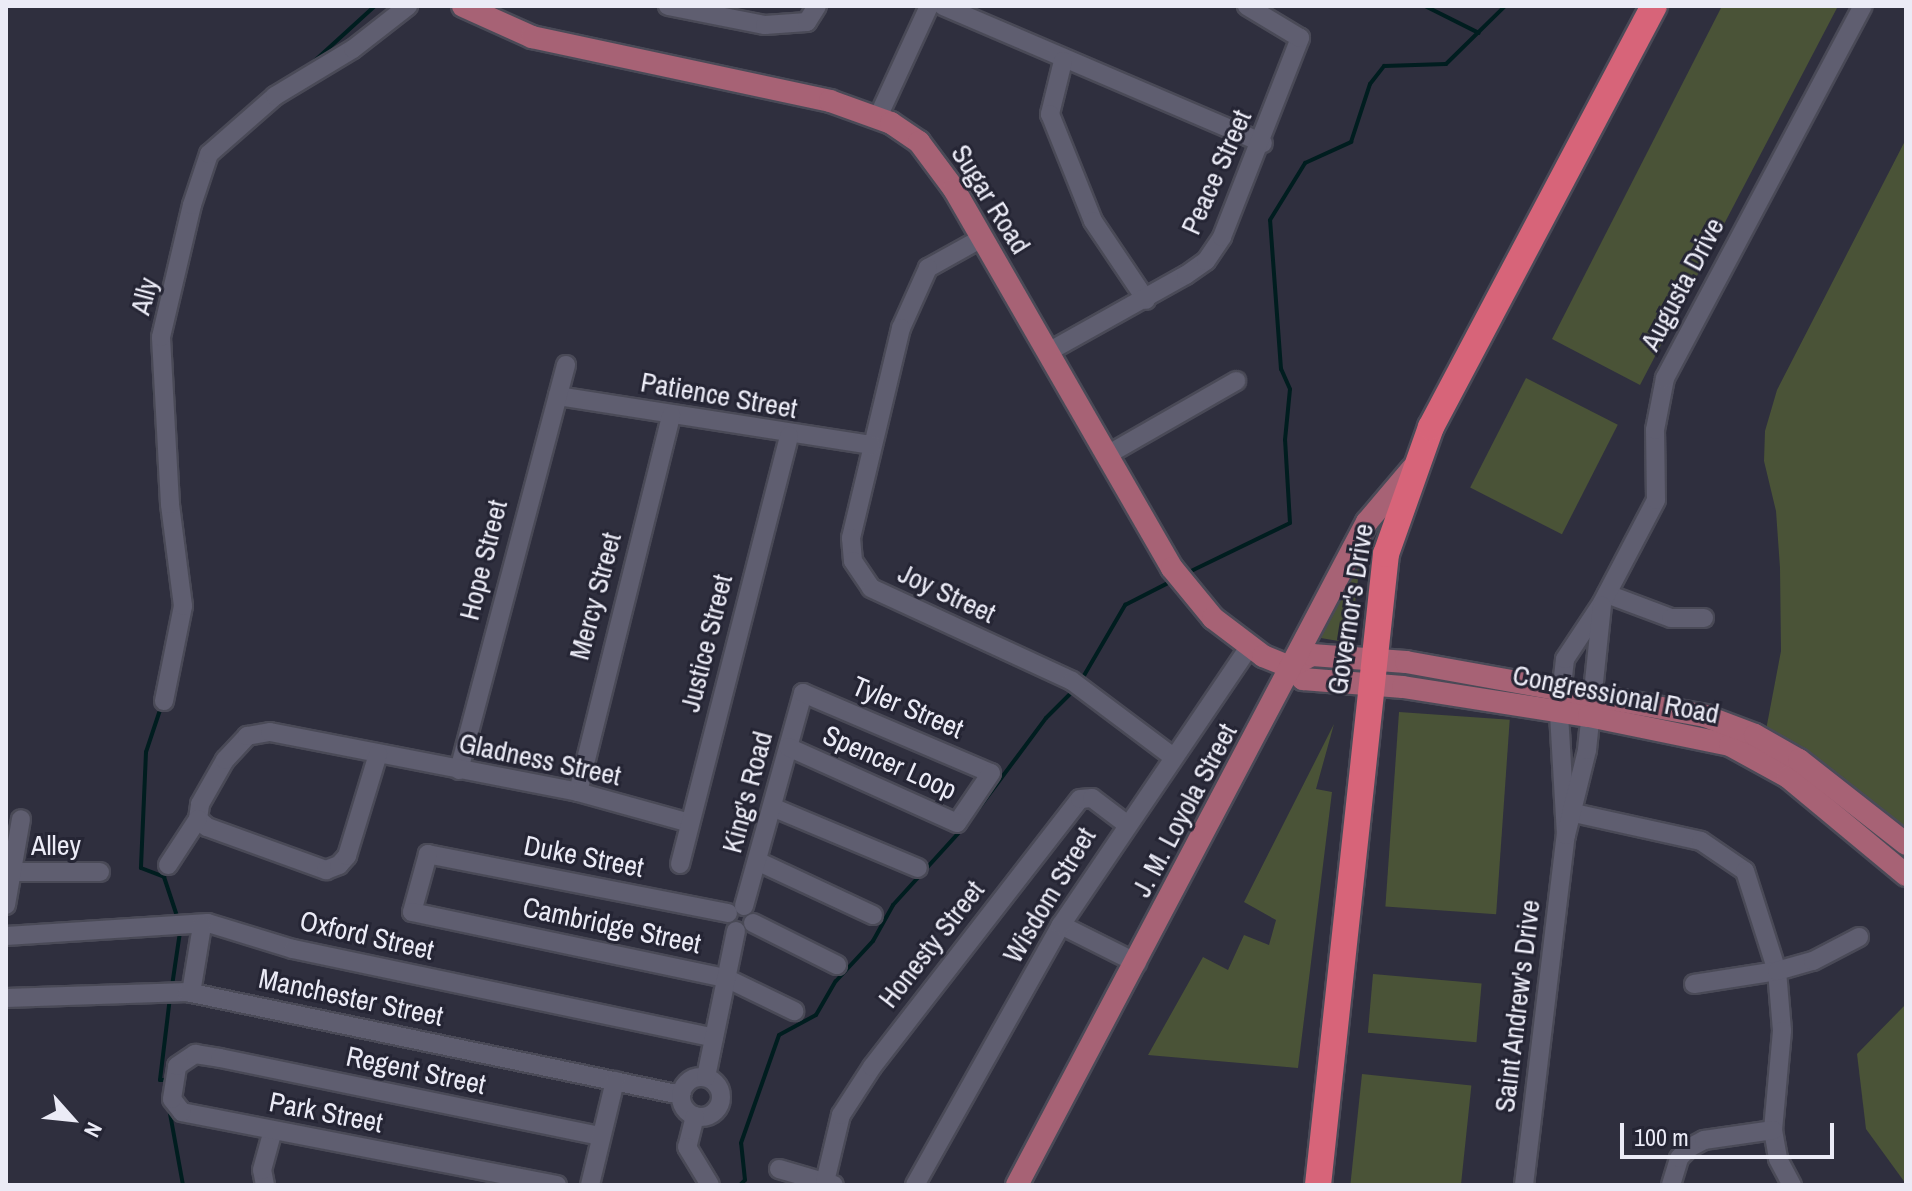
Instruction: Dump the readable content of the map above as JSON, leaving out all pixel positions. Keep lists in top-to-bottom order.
{
  "streets": {
    "highway": ["Governor's Drive"],
    "main road": ["Sugar Road", "Congressional Road", "J. M. Loyola Street"],
    "street": [
      "Peace Street",
      "Augusta Drive",
      "Ally",
      "Patience Street",
      "Hope Street",
      "Joy Street",
      "Mercy Street",
      "Justice Street",
      "Tyler Street",
      "Gladness Street",
      "Spencer Loop",
      "King's Road",
      "Alley",
      "Duke Street",
      "Wisdom Street",
      "Cambridge Street",
      "Oxford Street",
      "Honesty Street",
      "Manchester Street",
      "Saint Andrew's Drive",
      "Regent Street",
      "Park Street"
    ]
  },
  "crossings": [
    ["Peace Street", "Sugar Road"],
    ["Sugar Road", "Joy Street"],
    ["Sugar Road", "Governor's Drive"],
    ["Sugar Road", "Congressional Road"],
    ["Sugar Road", "J. M. Loyola Street"],
    ["Sugar Road", "Wisdom Street"],
    ["Augusta Drive", "Congressional Road"],
    ["Augusta Drive", "Saint Andrew's Drive"],
    ["Patience Street", "Hope Street"],
    ["Patience Street", "Joy Street"],
    ["Patience Street", "Mercy Street"],
    ["Patience Street", "Justice Street"],
    ["Hope Street", "Gladness Street"],
    ["Joy Street", "Wisdom Street"],
    ["Mercy Street", "Gladness Street"],
    ["Governor's Drive", "Congressional Road"],
    ["Governor's Drive", "J. M. Loyola Street"],
    ["Justice Street", "Gladness Street"],
    ["Congressional Road", "Saint Andrew's Drive"],
    ["Tyler Street", "Spencer Loop"],
    ["Tyler Street", "King's Road"],
    ["Spencer Loop", "King's Road"],
    ["King's Road", "Duke Street"],
    ["Duke Street", "Cambridge Street"],
    ["Wisdom Street", "Honesty Street"],
    ["Regent Street", "Park Street"]
  ],
  "scale_bar": "100 m",
  "north": "bottom right"
}
